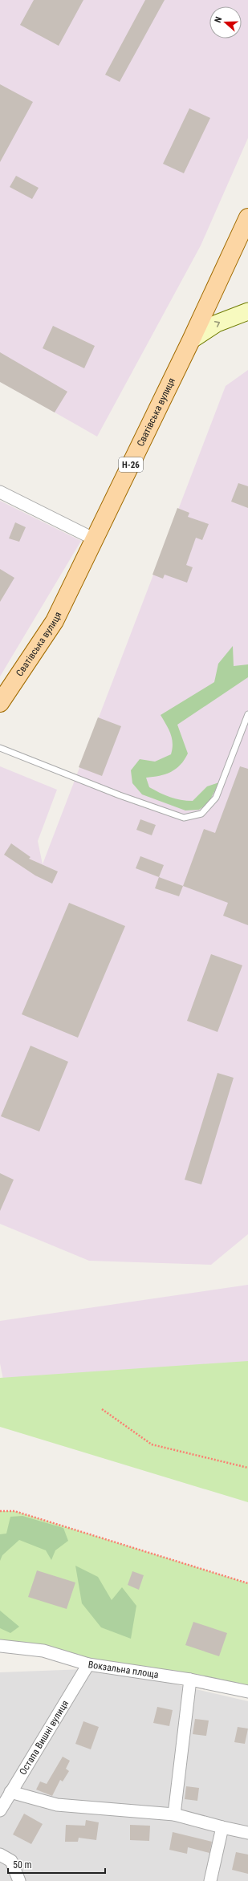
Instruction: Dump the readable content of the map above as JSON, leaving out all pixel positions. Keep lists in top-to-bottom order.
{
  "streets": {
    "main road": ["Сватівська вулиця", "Н-26"],
    "street": ["Вокзальна площа", "Остапа Вишні вулиця"]
  },
  "crossings": [
    ["Вокзальна площа", "Остапа Вишні вулиця"]
  ],
  "scale_bar": "50 m",
  "north": "left"
}
